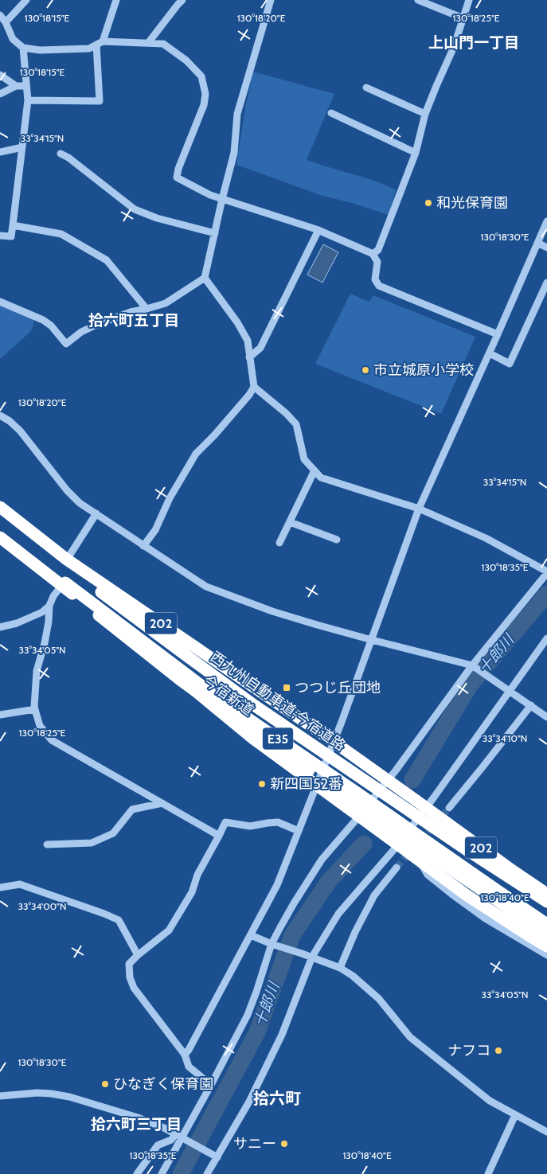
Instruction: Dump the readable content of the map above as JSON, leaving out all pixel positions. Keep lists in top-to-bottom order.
{
  "streets": {
    "highway": [
      "202",
      "今宿新道",
      "西九州自動車道;今宿道路",
      "E35"
    ]
  },
  "crossings": [
    ["今宿新道", "E35"]
  ],
  "districts": [
    "上山門一丁目",
    "拾六町五丁目",
    "拾六町",
    "拾六町三丁目"
  ],
  "water": ["十郎川"],
  "places": {
    "other": [
      "和光保育園",
      "市立城原小学校",
      "新四国52番",
      "ナフコ",
      "ひなぎく保育園",
      "サニー"
    ],
    "transit": ["つつじ丘団地"]
  },
  "coordinates": [
    "130°18'25\"E",
    "130°18'15\"E",
    "130°18'20\"E",
    "33°34'15\"N",
    "130°18'30\"E",
    "130°18'35\"E",
    "33°34'05\"N",
    "33°34'10\"N",
    "130°18'40\"E",
    "33°34'00\"N"
  ]
}
